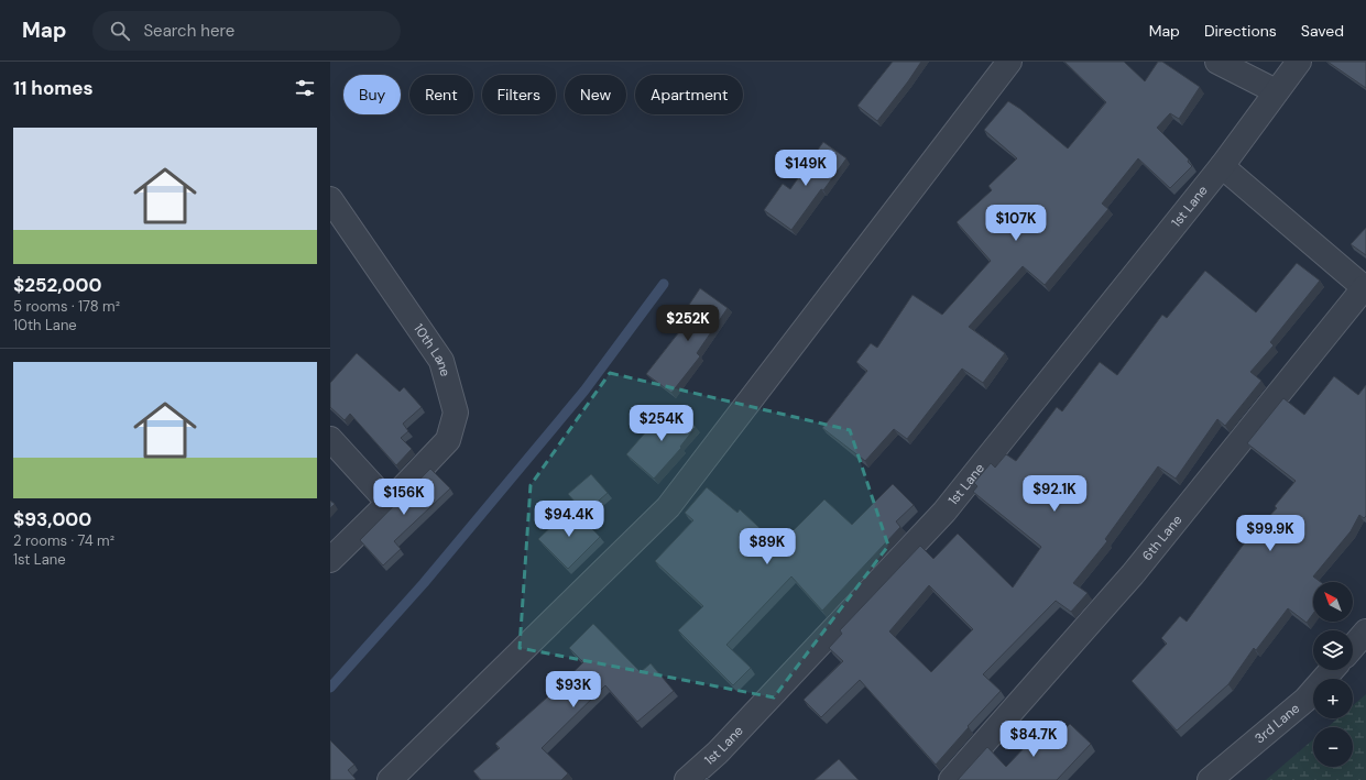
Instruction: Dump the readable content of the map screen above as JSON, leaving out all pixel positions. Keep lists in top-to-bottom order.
{
  "streets": {
    "street": [
      "1st Lane",
      "10th Lane",
      "6th Lane",
      "3rd Lane"
    ]
  },
  "north": "top left",
  "page": {
    "header": "Map",
    "search": "Search here",
    "nav": ["Map", "Directions", "Saved"],
    "heading": "11 homes",
    "chip": [
      "Buy",
      "Rent",
      "Filters",
      "New",
      "Apartment"
    ],
    "list": [
      {
        "name": "$252,000",
        "note": "5 rooms · 178 m² · 10th Lane"
      },
      {
        "name": "$93,000",
        "note": "2 rooms · 74 m² · 1st Lane"
      }
    ],
    "price": [
      "$149K",
      "$107K",
      "$252K",
      "$254K",
      "$92.1K",
      "$156K",
      "$94.4K",
      "$99.9K",
      "$89K",
      "$93K",
      "$84.7K"
    ],
    "map_buttons": ["+", "−"]
  }
}
